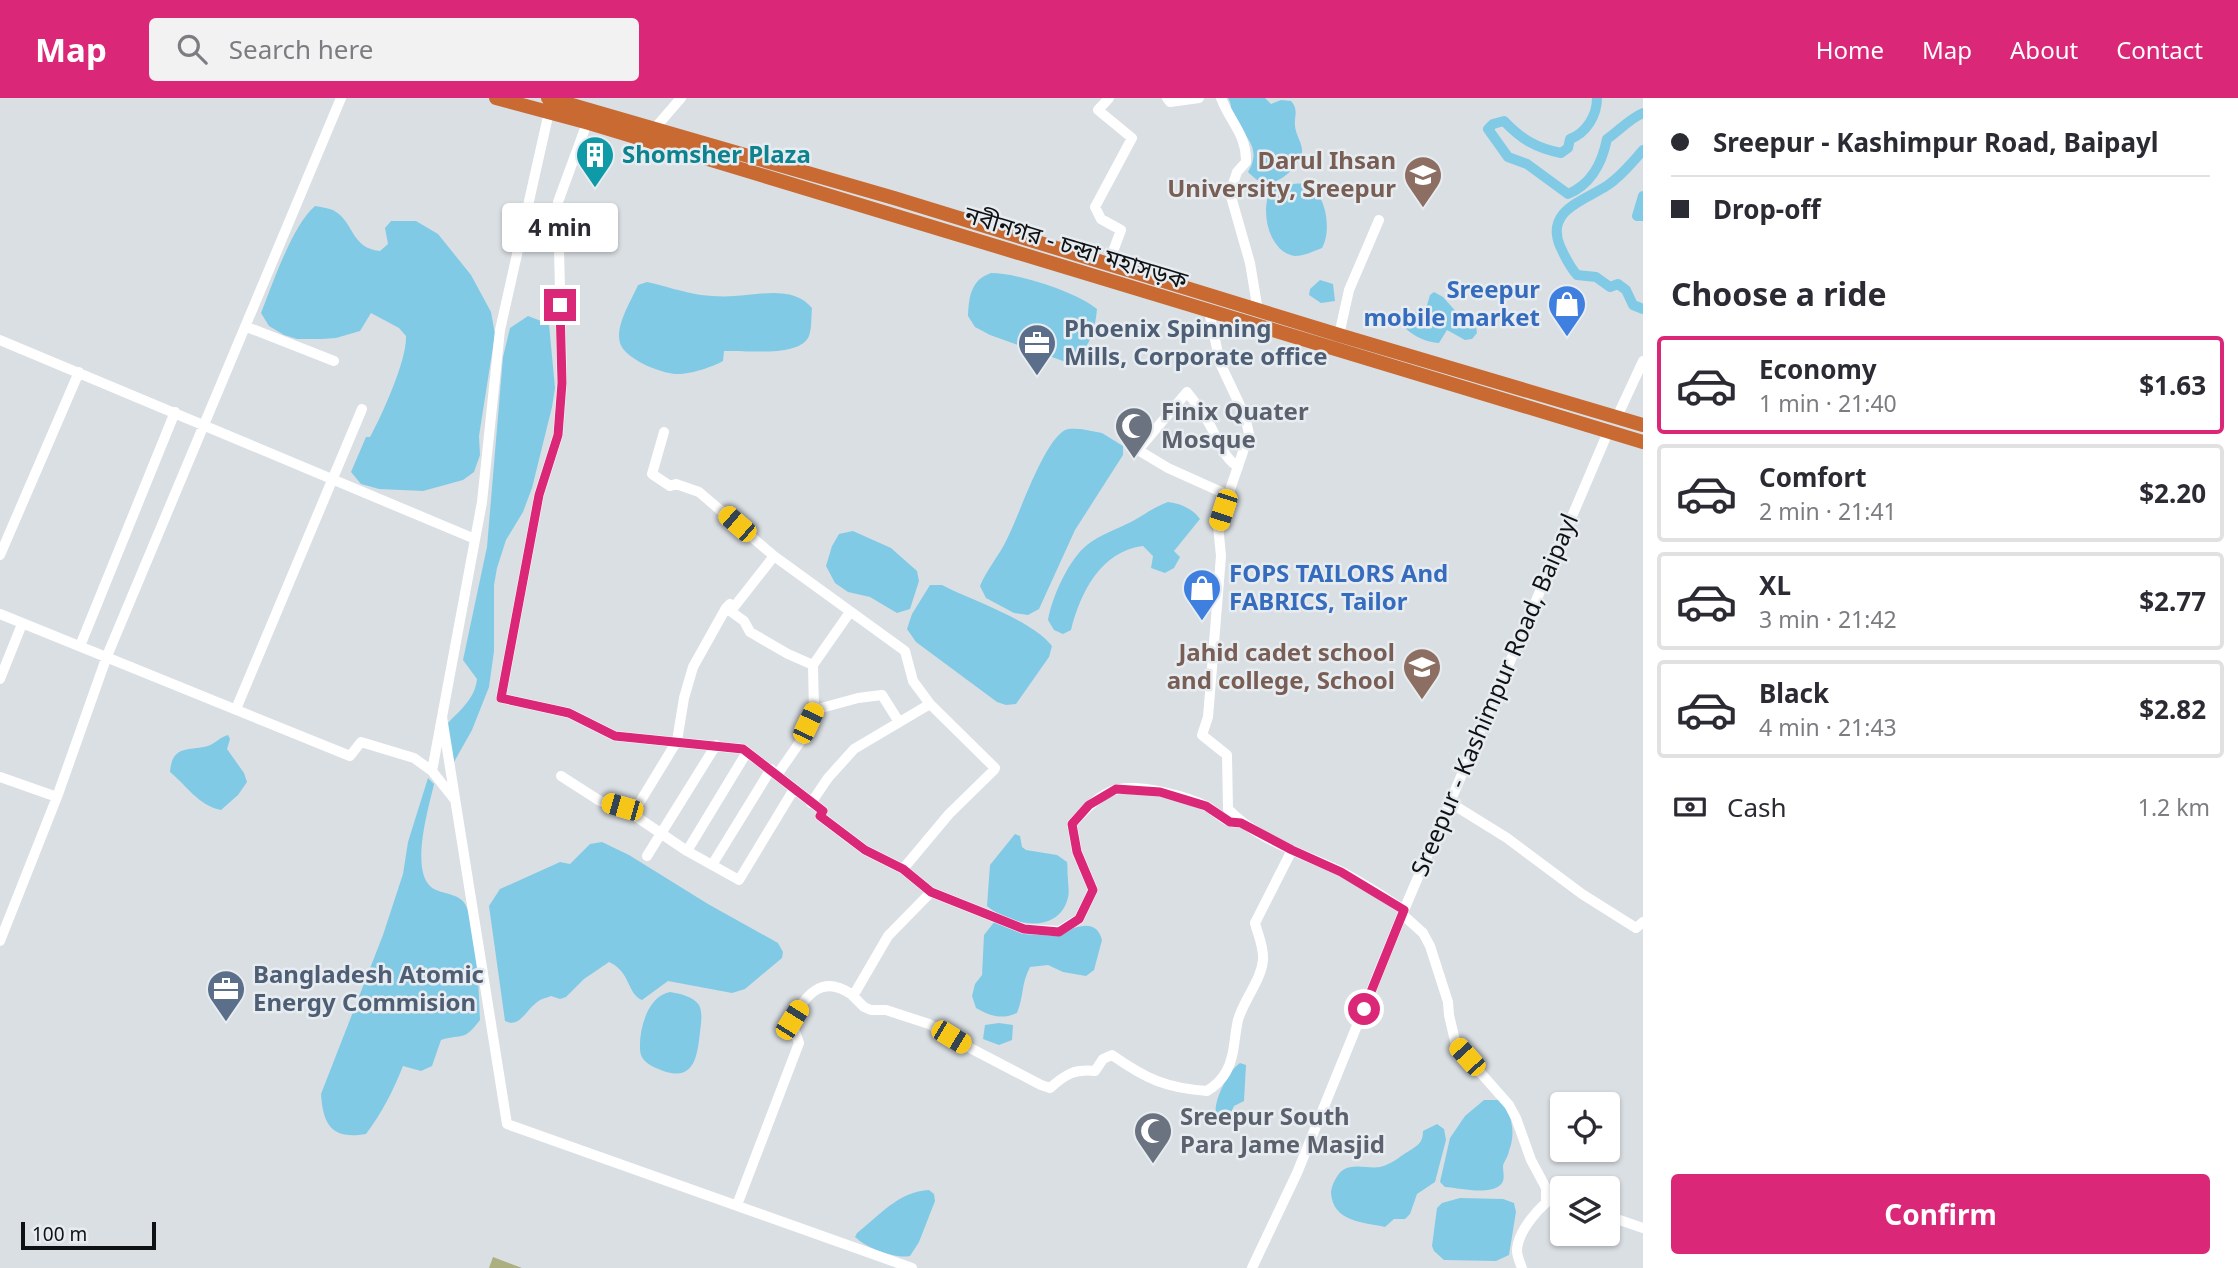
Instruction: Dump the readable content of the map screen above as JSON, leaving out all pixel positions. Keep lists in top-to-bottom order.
{
  "streets": {
    "highway": ["নবীনগর - চন্দ্রা মহাসড়ক"],
    "street": ["Sreepur - Kashimpur Road, Baipayl"]
  },
  "crossings": [
    ["নবীনগর - চন্দ্রা মহাসড়ক", "Sreepur - Kashimpur Road, Baipayl"]
  ],
  "places": {
    "building": ["Shomsher Plaza"],
    "school or university": ["Darul Ihsan University, Sreepur", "Jahid cadet school and college, School"],
    "shop": ["Sreepur mobile market", "FOPS TAILORS And FABRICS, Tailor"],
    "office": ["Phoenix Spinning Mills, Corporate office", "Bangladesh Atomic Energy Commision"],
    "mosque": ["Finix Quater Mosque", "Sreepur South Para Jame Masjid"]
  },
  "scale_bar": "100 m",
  "page": {
    "header": "Map",
    "search": "Search here",
    "nav": [
      "Home",
      "Map",
      "About",
      "Contact"
    ],
    "banner": ["Sreepur - Kashimpur Road, Baipayl", "Drop-off"],
    "bubble": "4 min",
    "heading": "Choose a ride",
    "list": [
      {
        "name": "Economy",
        "note": "1 min · 21:40",
        "value": "$1.63"
      },
      {
        "name": "Comfort",
        "note": "2 min · 21:41",
        "value": "$2.20"
      },
      {
        "name": "XL",
        "note": "3 min · 21:42",
        "value": "$2.77"
      },
      {
        "name": "Black",
        "note": "4 min · 21:43",
        "value": "$2.82"
      }
    ],
    "pay": ["Cash", "1.2 km"],
    "buttons": "Confirm",
    "scale": "100 m"
  }
}
